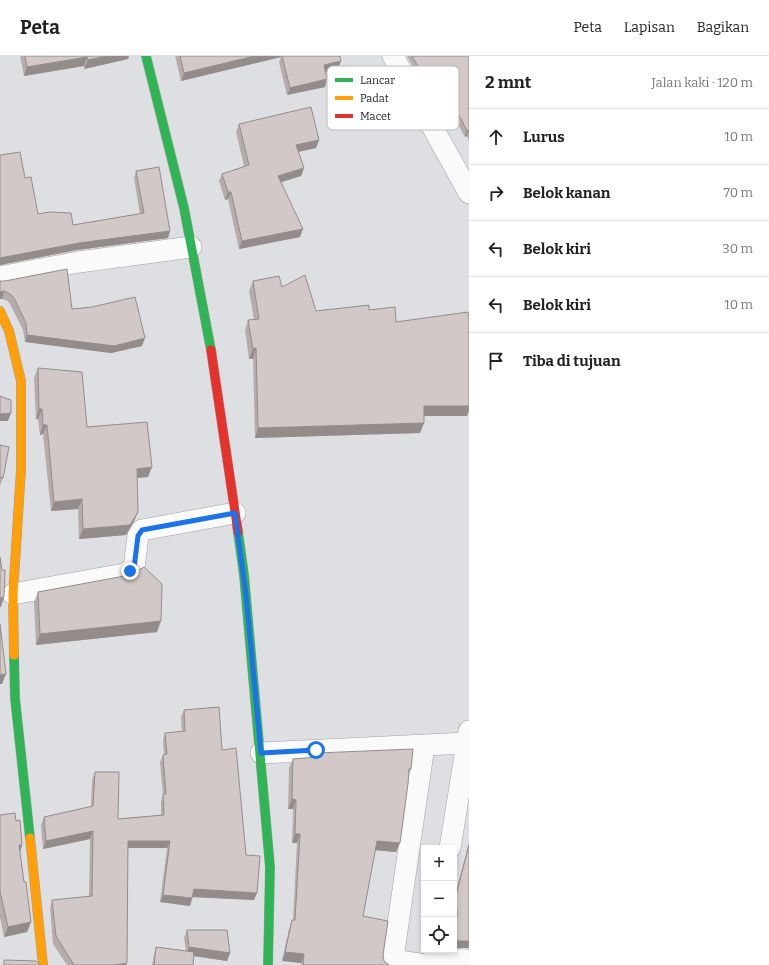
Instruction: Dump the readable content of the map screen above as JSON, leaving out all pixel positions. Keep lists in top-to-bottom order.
{
  "legend": ["Lancar", "Padat", "Macet"],
  "page": {
    "header": "Peta",
    "nav": ["Peta", "Lapisan", "Bagikan"],
    "heading": ["2 mnt", "Jalan kaki · 120 m"],
    "list": [
      ["Lurus", "10 m"],
      ["Belok kanan", "70 m"],
      ["Belok kiri", "30 m"],
      ["Belok kiri", "10 m"],
      "Tiba di tujuan"
    ],
    "map_buttons": ["+", "−"]
  }
}
